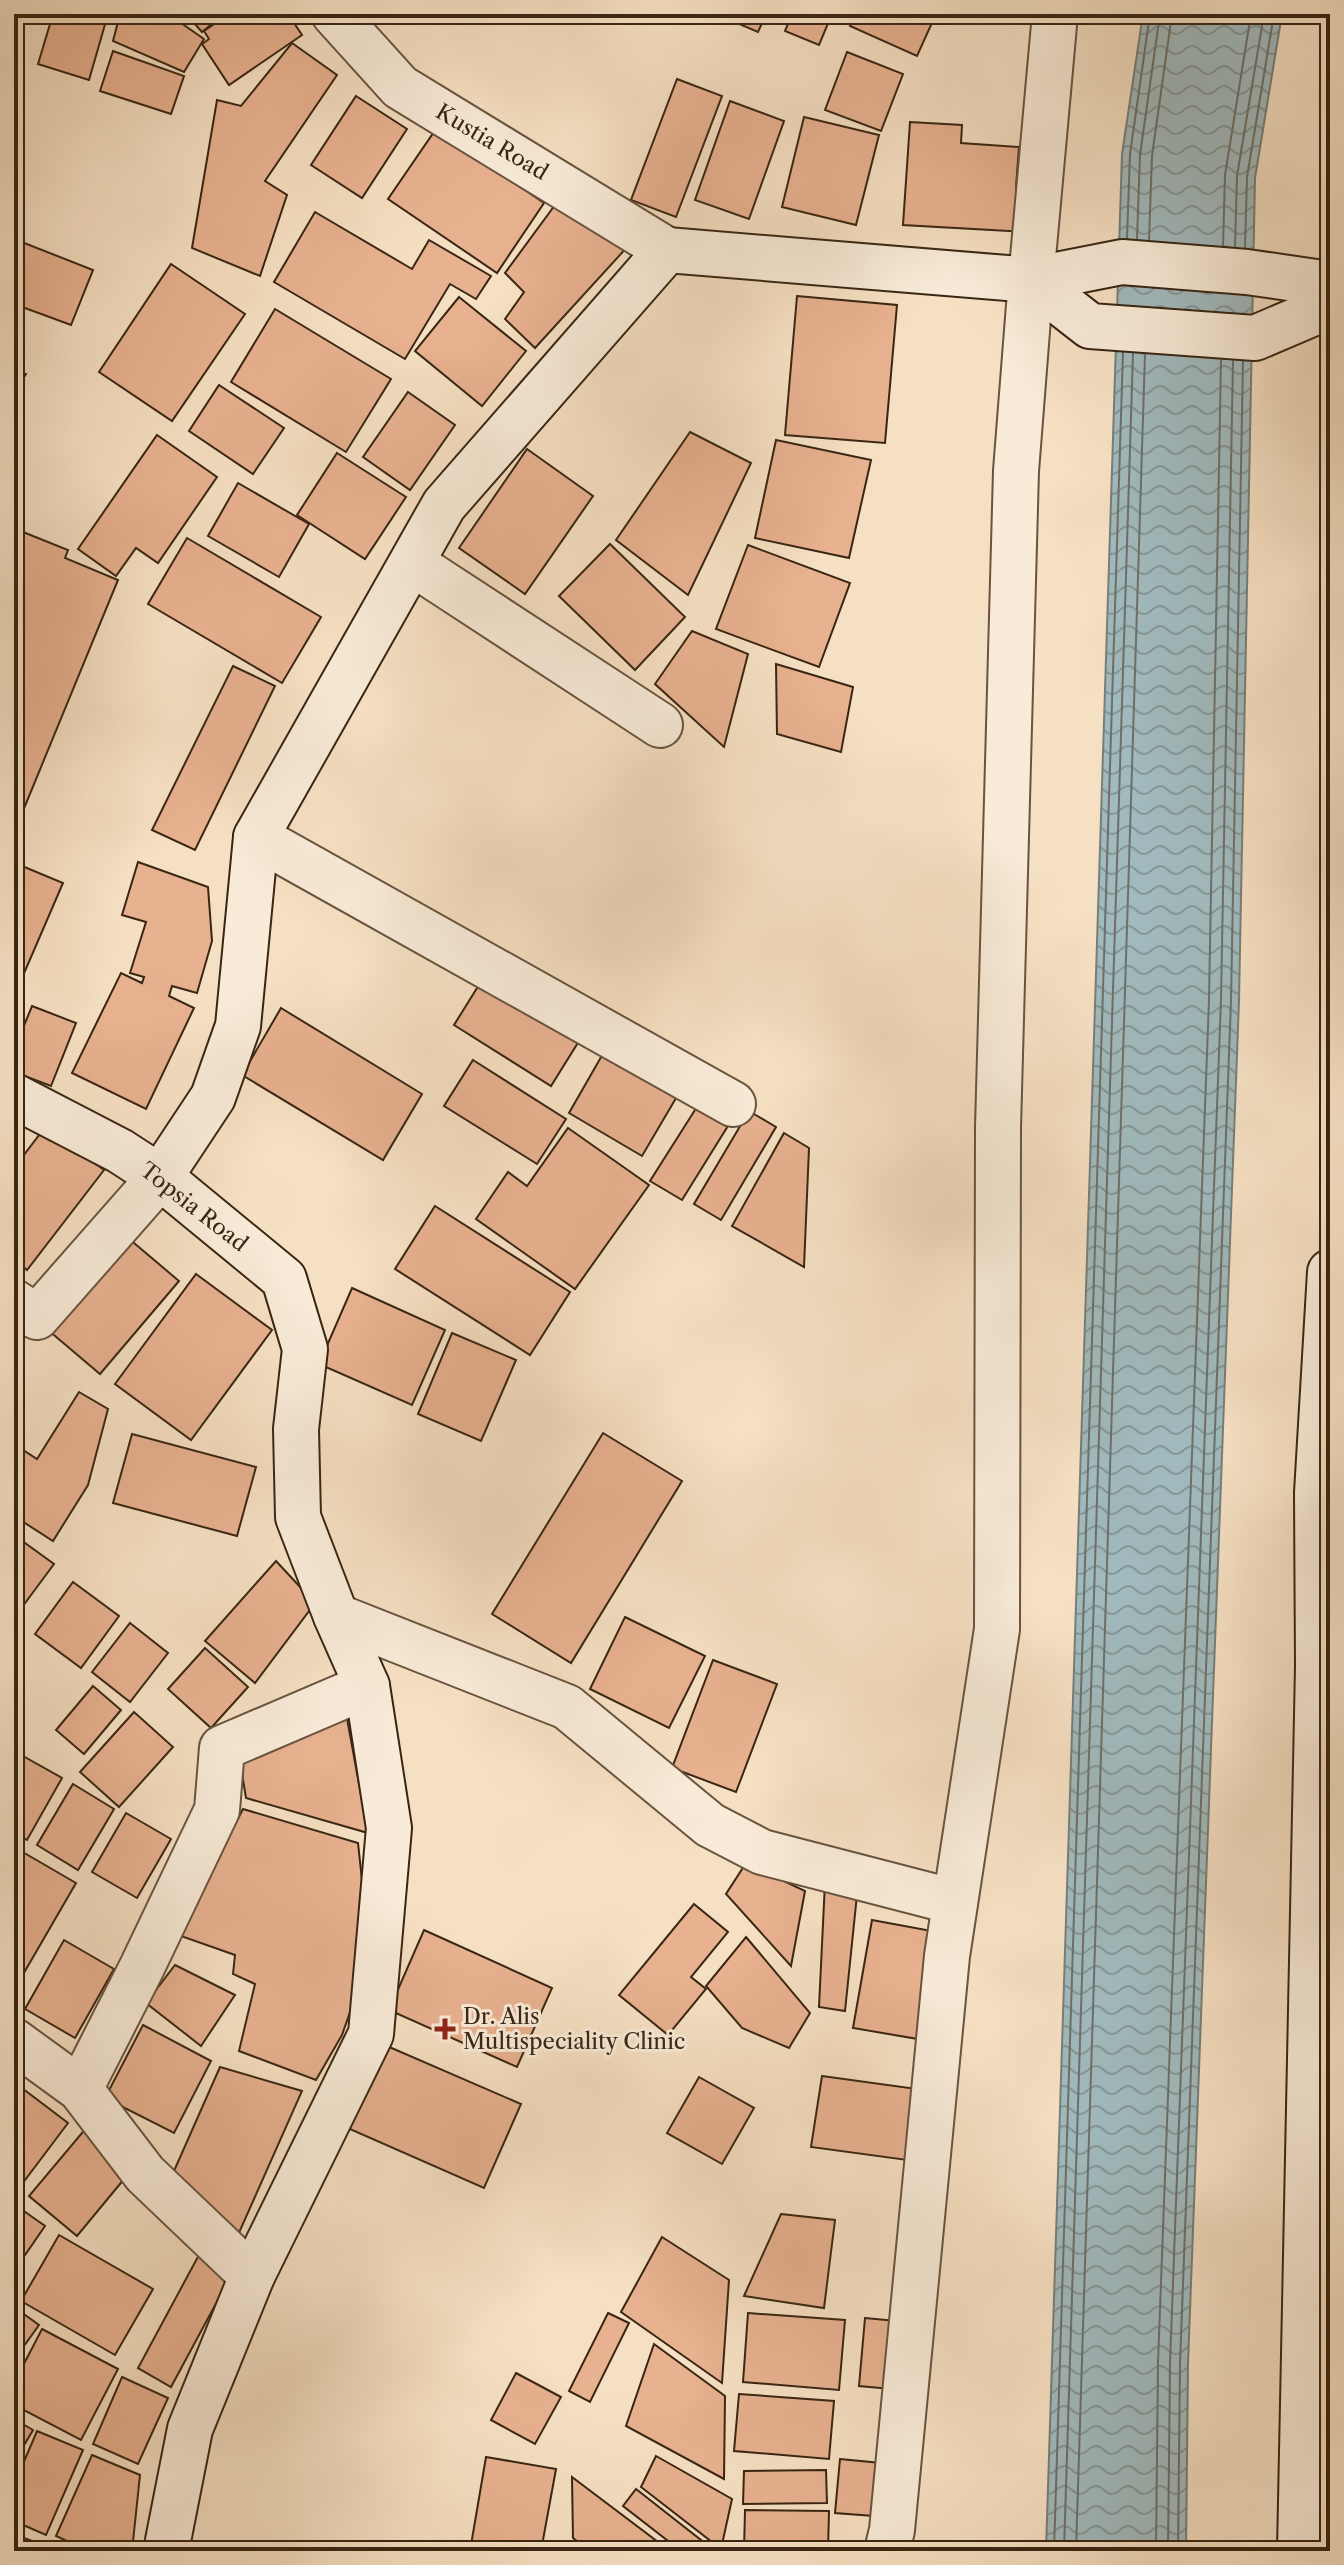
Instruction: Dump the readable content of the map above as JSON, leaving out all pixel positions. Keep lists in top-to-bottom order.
{
  "streets": {
    "street": ["Kustia Road", "Topsia Road"]
  },
  "places": {
    "health": ["Dr. Alis Multispeciality Clinic"]
  }
}
